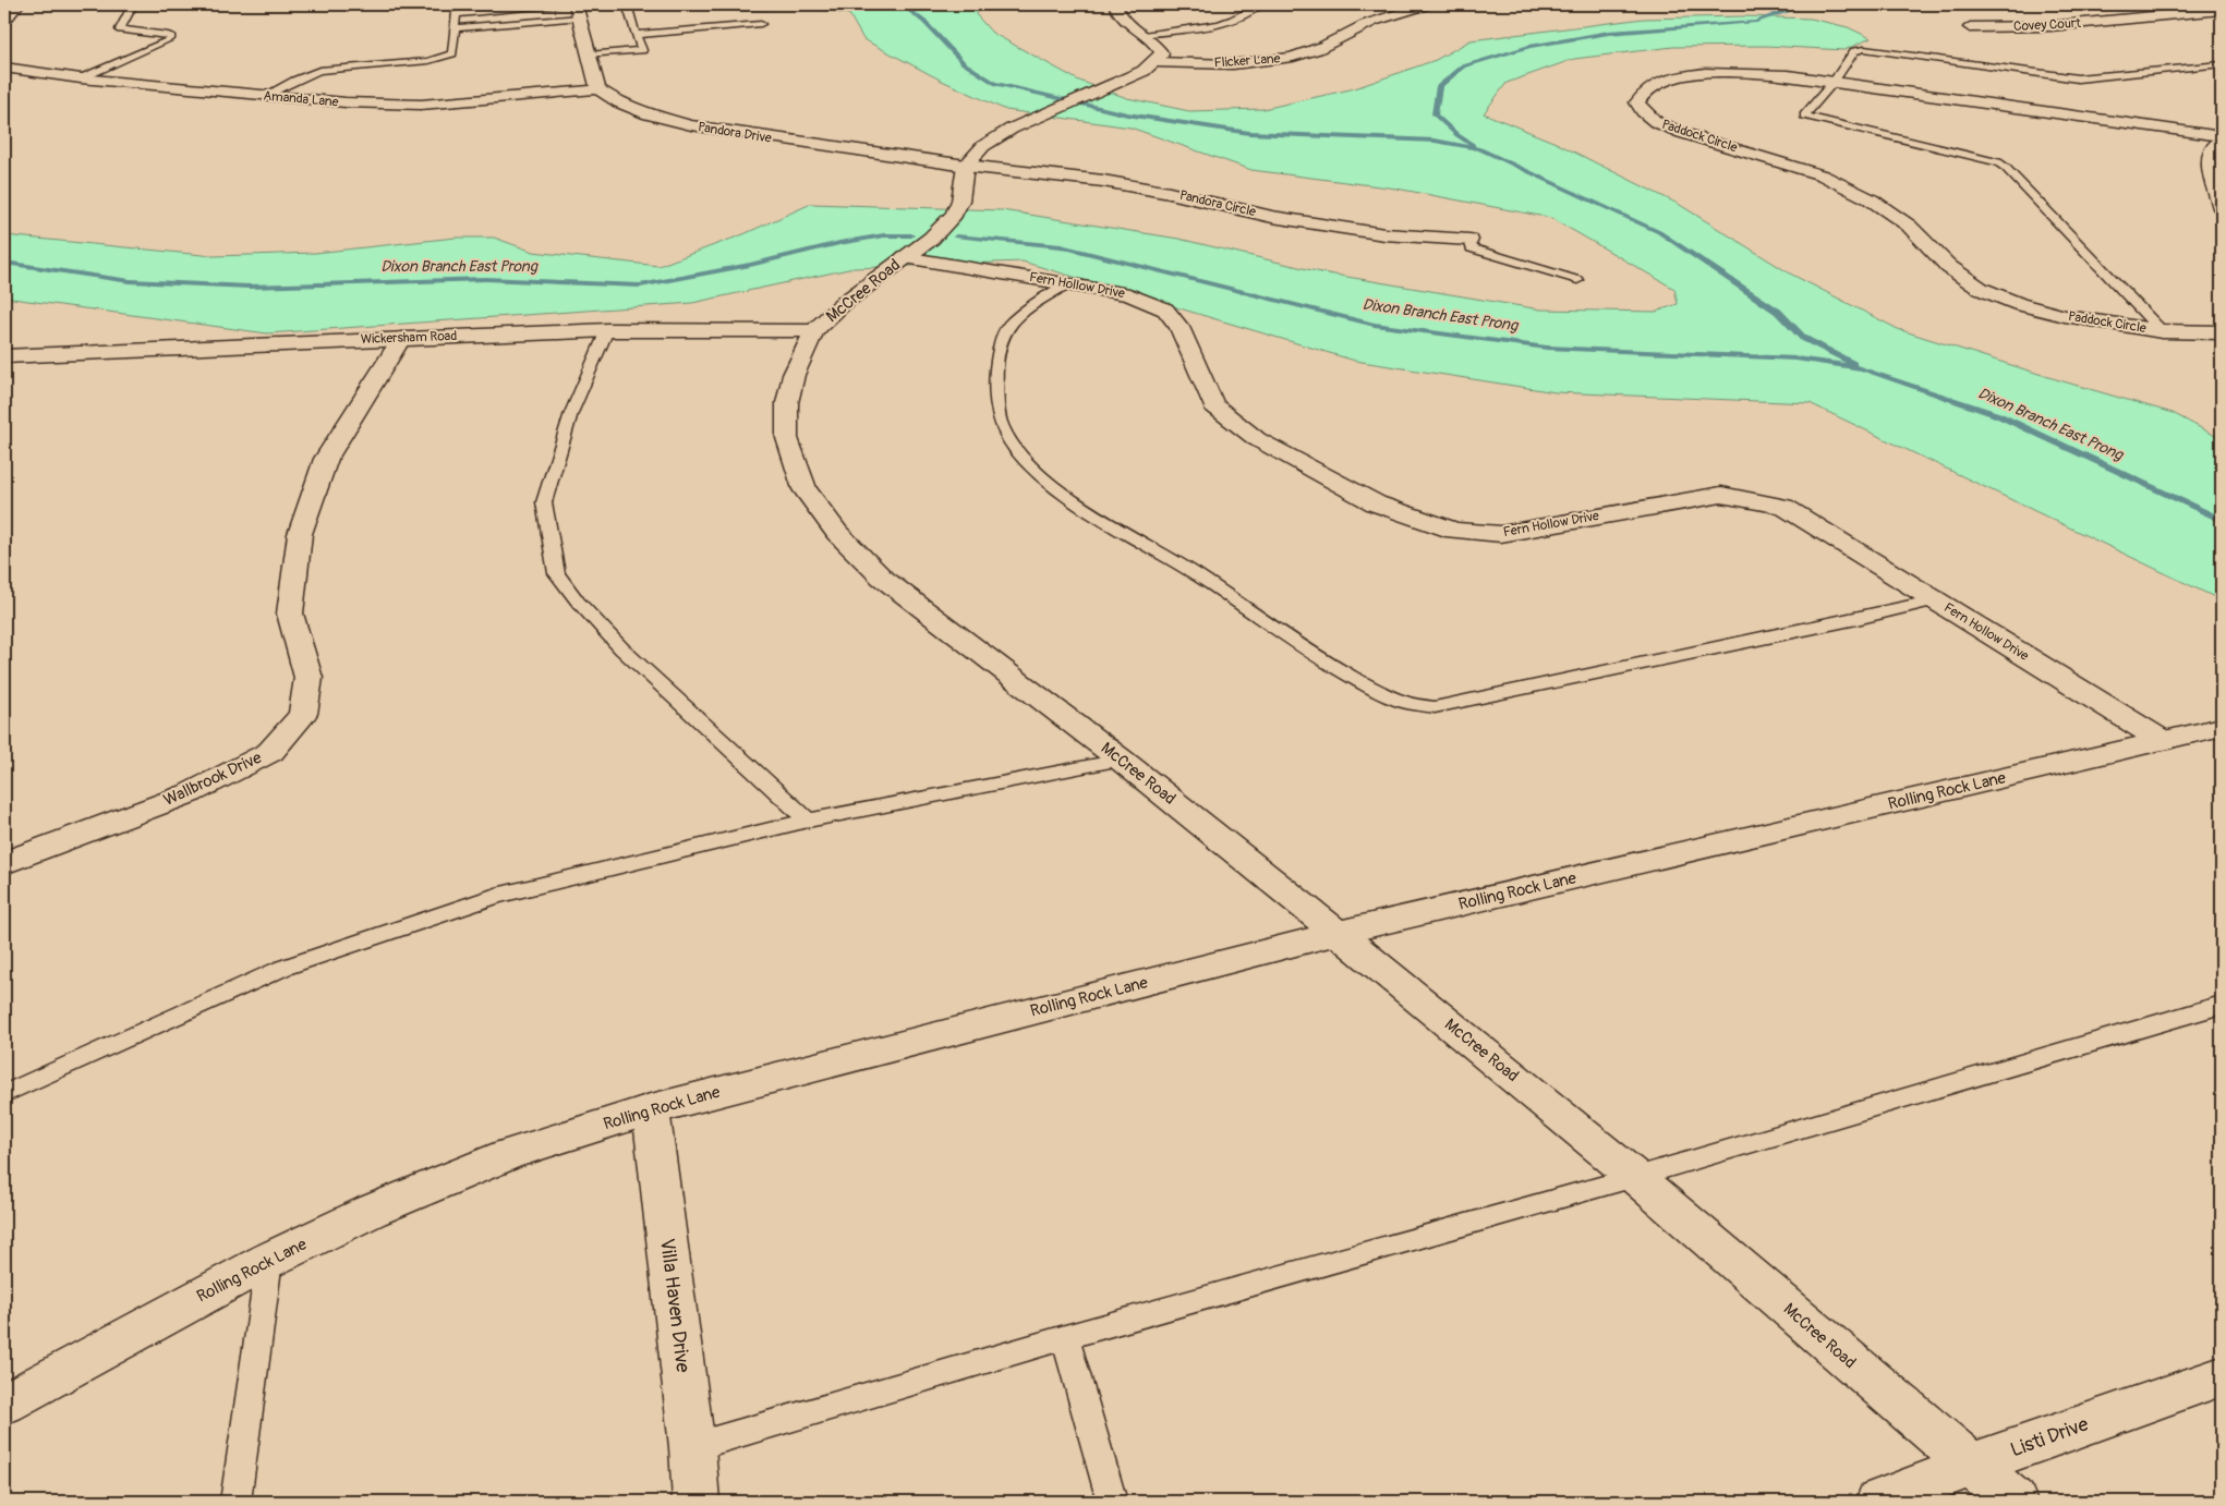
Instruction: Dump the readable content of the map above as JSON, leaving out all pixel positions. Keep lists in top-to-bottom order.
{
  "streets": {
    "street": [
      "Covey Court",
      "Flicker Lane",
      "Amanda Lane",
      "Pandora Drive",
      "Paddock Circle",
      "Pandora Circle",
      "Fern Hollow Drive",
      "McCree Road",
      "Wickersham Road",
      "Wallbrook Drive",
      "Rolling Rock Lane",
      "Villa Haven Drive",
      "Listi Drive"
    ]
  },
  "crossings": [
    ["Amanda Lane", "Pandora Drive"],
    ["Pandora Drive", "Pandora Circle"],
    ["Pandora Drive", "McCree Road"],
    ["Pandora Circle", "McCree Road"],
    ["Fern Hollow Drive", "McCree Road"],
    ["Fern Hollow Drive", "Rolling Rock Lane"],
    ["McCree Road", "Wickersham Road"],
    ["McCree Road", "Rolling Rock Lane"],
    ["McCree Road", "Listi Drive"],
    ["Wickersham Road", "Wallbrook Drive"],
    ["Rolling Rock Lane", "Villa Haven Drive"]
  ],
  "water": ["Dixon Branch East Prong"]
}
